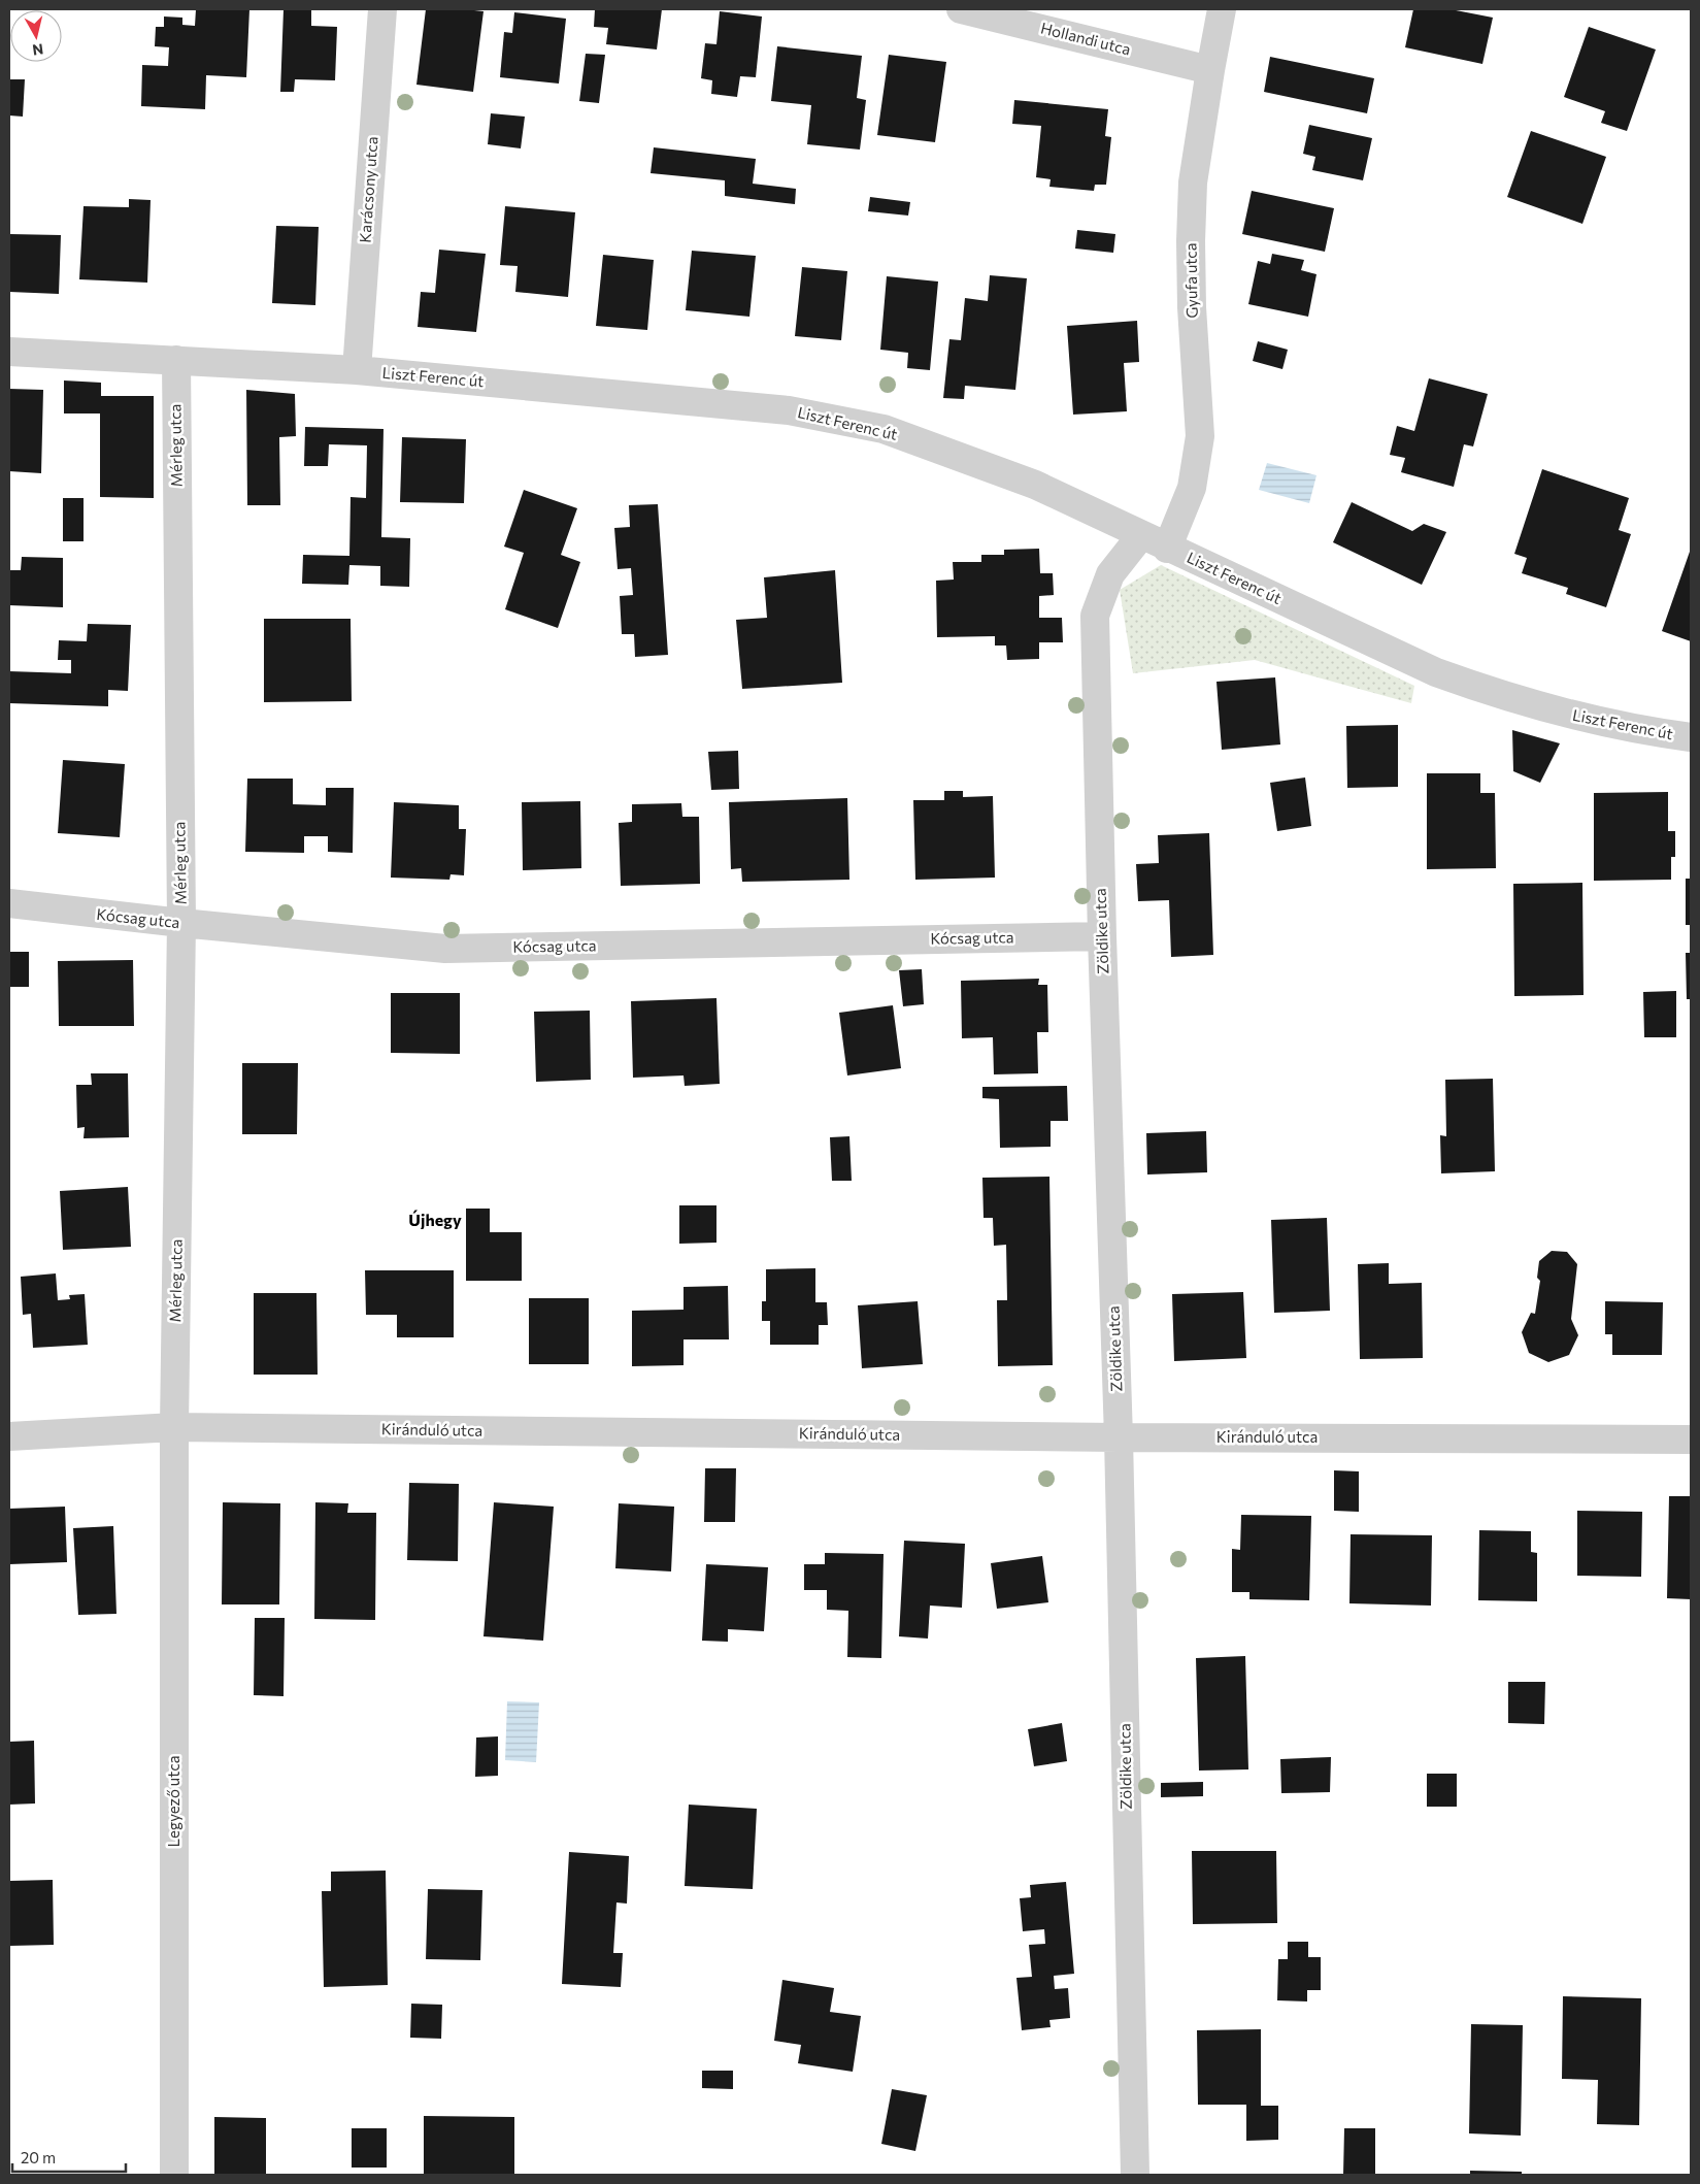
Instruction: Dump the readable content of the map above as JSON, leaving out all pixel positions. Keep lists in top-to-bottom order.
{
  "streets": {
    "street": [
      "Hollandi utca",
      "Karácsony utca",
      "Gyufa utca",
      "Liszt Ferenc út",
      "Mérleg utca",
      "Kócsag utca",
      "Zöldike utca",
      "Kiránduló utca",
      "Legyező utca"
    ]
  },
  "crossings": [
    ["Hollandi utca", "Gyufa utca"],
    ["Karácsony utca", "Liszt Ferenc út"],
    ["Gyufa utca", "Liszt Ferenc út"],
    ["Liszt Ferenc út", "Mérleg utca"],
    ["Liszt Ferenc út", "Zöldike utca"],
    ["Mérleg utca", "Kócsag utca"],
    ["Mérleg utca", "Kiránduló utca"],
    ["Mérleg utca", "Legyező utca"],
    ["Kócsag utca", "Zöldike utca"],
    ["Zöldike utca", "Kiránduló utca"],
    ["Kiránduló utca", "Legyező utca"]
  ],
  "districts": ["Újhegy"],
  "scale_bar": "20 m",
  "north": "bottom"
}
